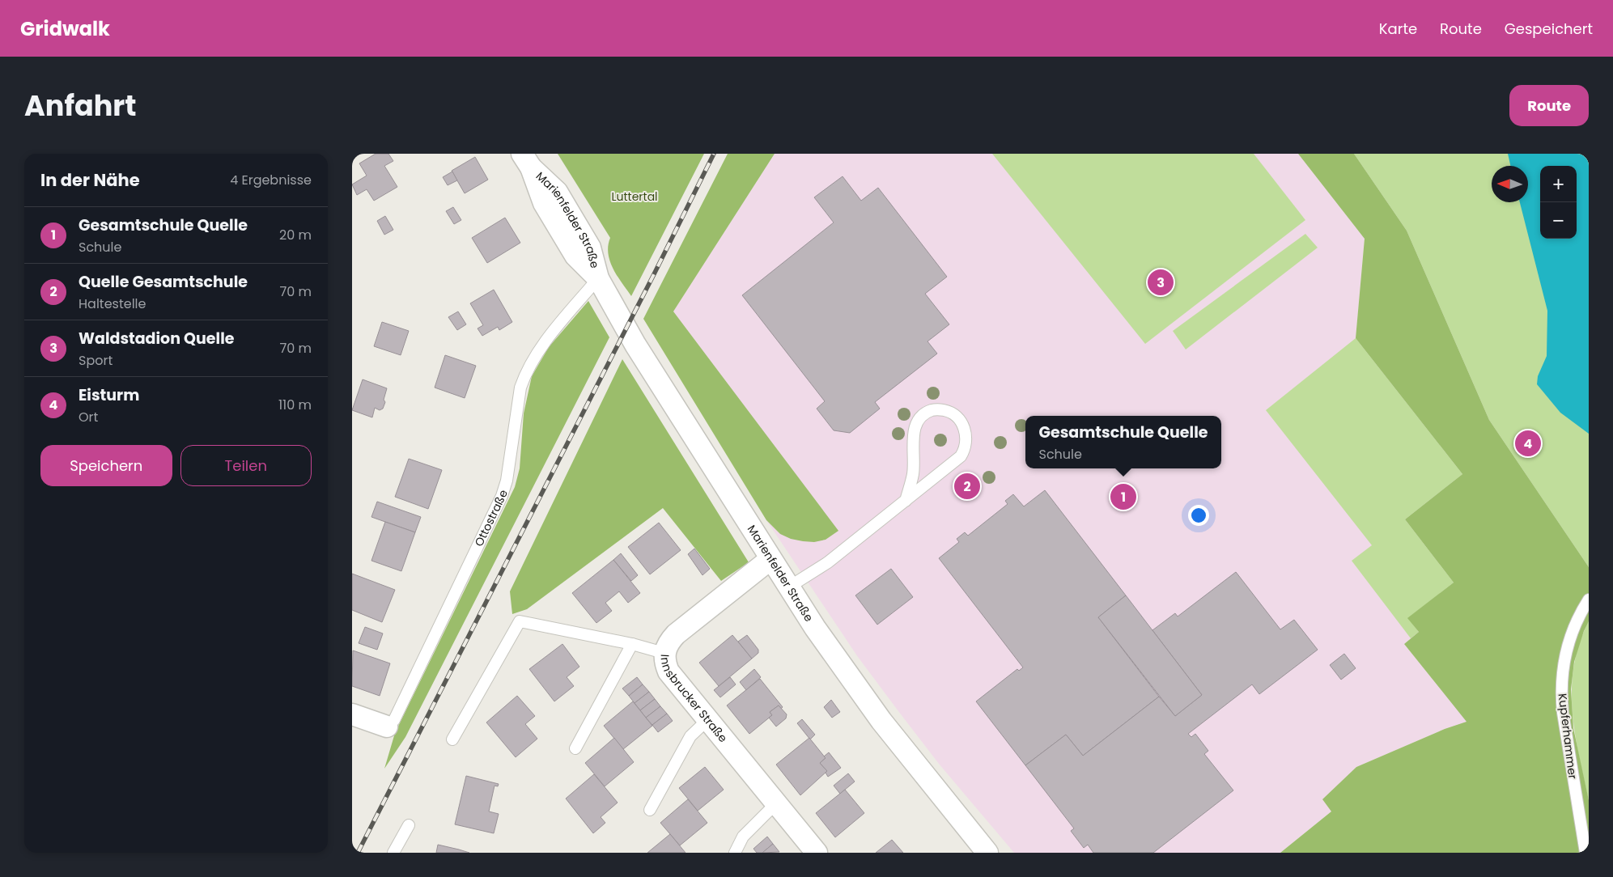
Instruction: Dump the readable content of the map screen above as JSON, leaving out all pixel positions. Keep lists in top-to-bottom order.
{
  "streets": {
    "street": ["Marienfelder Straße", "Ottostraße", "Innsbrucker Straße"],
    "lane": ["Kupferhammer"]
  },
  "crossings": [
    ["Marienfelder Straße", "Ottostraße"],
    ["Marienfelder Straße", "Innsbrucker Straße"]
  ],
  "parks": ["Luttertal"],
  "north": "left",
  "page": {
    "header": "Gridwalk",
    "nav": ["Karte", "Route", "Gespeichert"],
    "title": "Anfahrt",
    "buttons": [
      "Route",
      ["Speichern", "Teilen"]
    ],
    "heading": ["In der Nähe", "4 Ergebnisse"],
    "map_buttons": ["+", "−"],
    "list": [
      {
        "mark": "1",
        "name": "Gesamtschule Quelle",
        "note": "Schule",
        "value": "20 m"
      },
      {
        "mark": "2",
        "name": "Quelle Gesamtschule",
        "note": "Haltestelle",
        "value": "70 m"
      },
      {
        "mark": "3",
        "name": "Waldstadion Quelle",
        "note": "Sport",
        "value": "70 m"
      },
      {
        "mark": "4",
        "name": "Eisturm",
        "note": "Ort",
        "value": "110 m"
      }
    ],
    "pins": [
      "3",
      "4",
      "2",
      "1"
    ],
    "popup": ["Gesamtschule Quelle", "Schule"]
  }
}
